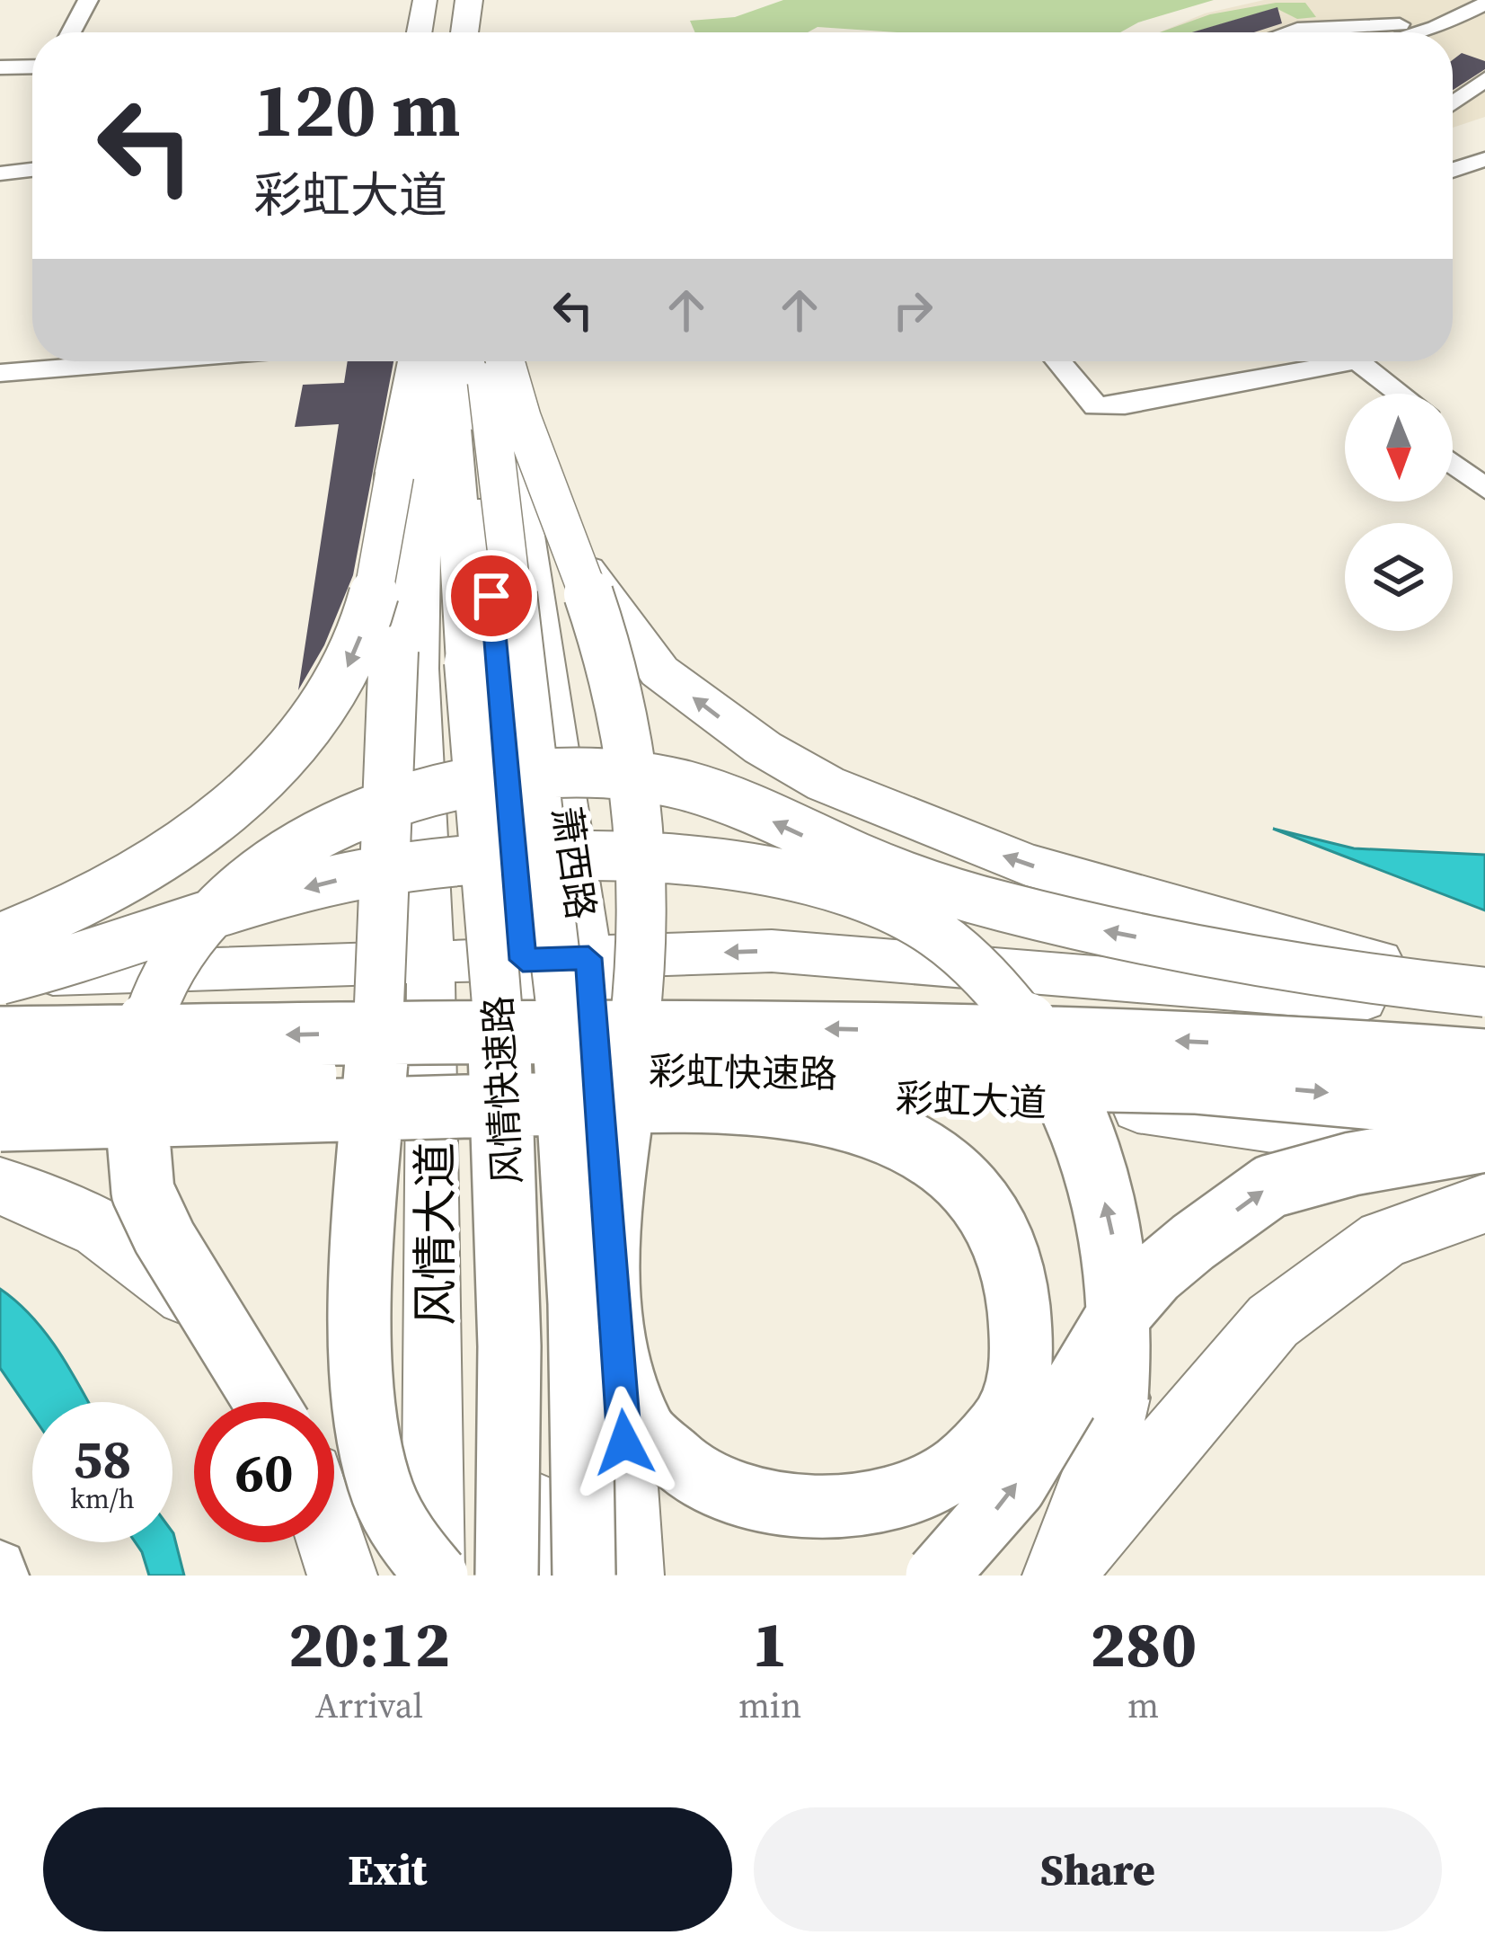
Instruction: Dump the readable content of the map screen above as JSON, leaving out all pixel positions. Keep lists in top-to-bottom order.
{
  "streets": {
    "highway": ["彩虹快速路", "风情快速路"],
    "main road": ["萧西路", "彩虹大道", "风情大道"]
  },
  "crossings": [
    ["萧西路", "彩虹大道"],
    ["彩虹大道", "风情大道"]
  ],
  "north": "bottom",
  "page": {
    "turn": ["120 m", "彩虹大道"],
    "speed": "58 km/h",
    "limit": "60",
    "eta": [
      "20:12",
      "Arrival",
      "1",
      "min",
      "280",
      "m"
    ],
    "buttons": ["Exit", "Share"]
  }
}
